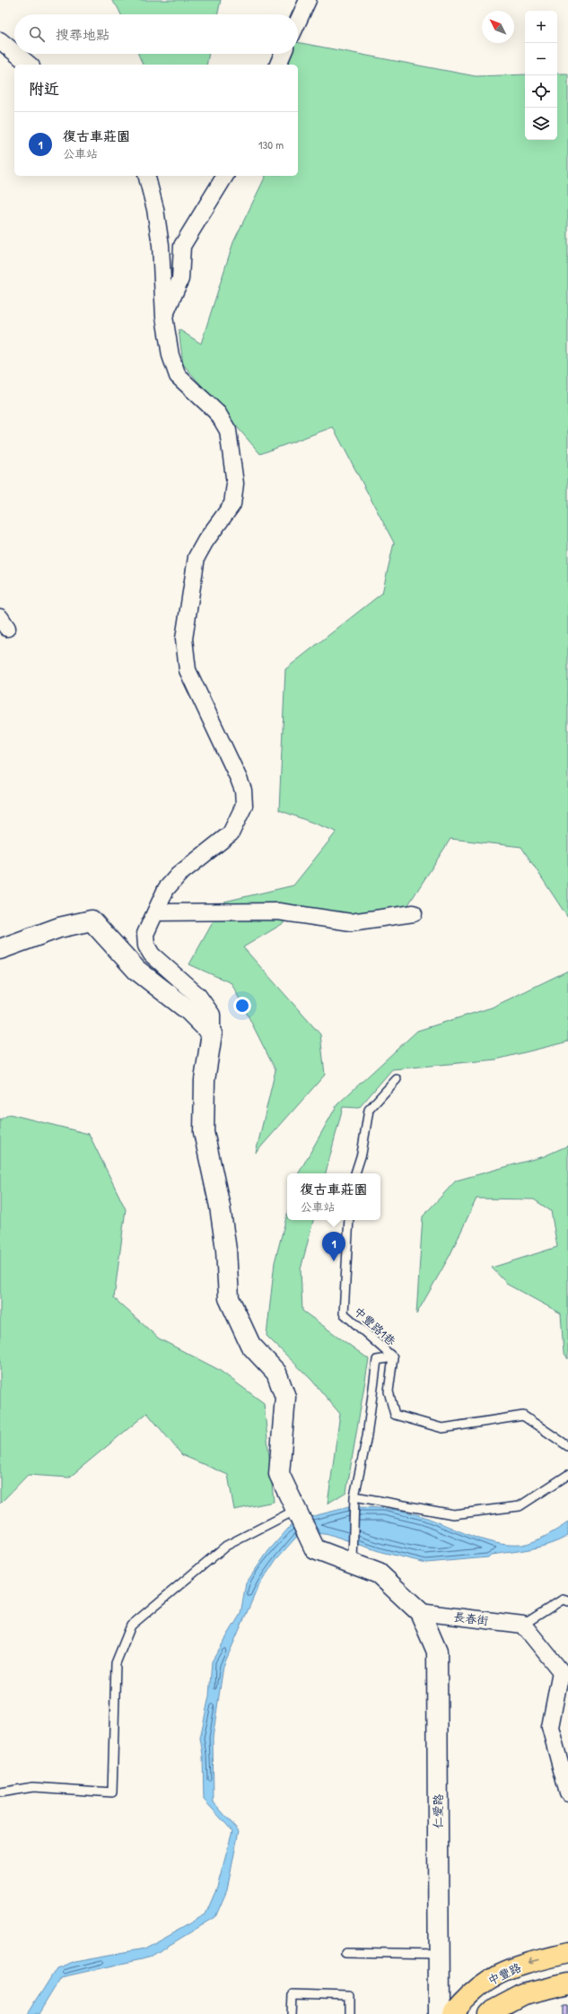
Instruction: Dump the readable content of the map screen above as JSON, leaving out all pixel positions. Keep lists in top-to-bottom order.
{
  "streets": {
    "main road": ["中豐路"],
    "street": ["長春街", "仁愛路"],
    "lane": ["中豐路1巷"]
  },
  "crossings": [
    ["長春街", "仁愛路"]
  ],
  "north": "top left",
  "page": {
    "map_buttons": ["+", "−"],
    "search": "搜尋地點",
    "heading": "附近",
    "list": [
      {
        "mark": "1",
        "name": "復古車莊園",
        "note": "公車站",
        "value": "130 m"
      }
    ],
    "popup": ["復古車莊園", "公車站"],
    "pins": "1"
  }
}
